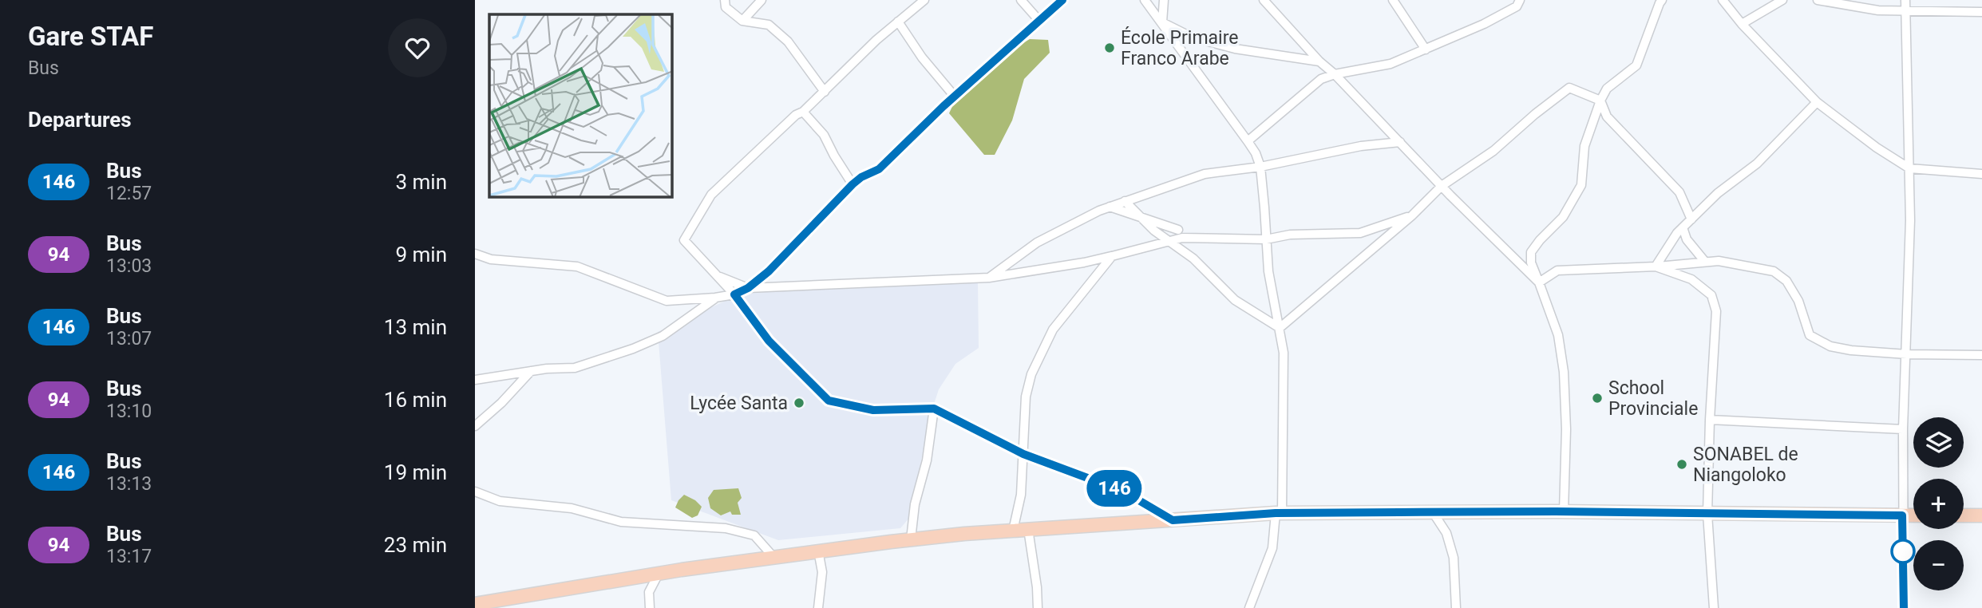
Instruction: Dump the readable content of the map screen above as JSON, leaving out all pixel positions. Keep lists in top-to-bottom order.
{
  "places": [
    "École Primaire Franco Arabe",
    "School Provinciale",
    "Lycée Santa",
    "SONABEL de Niangoloko"
  ],
  "lines": ["bus line 146"],
  "page": {
    "heading": [
      ["Gare STAF", "Bus"],
      "Departures"
    ],
    "on_map": "146",
    "list": [
      {
        "mark": "146",
        "name": "Bus",
        "note": "12:57",
        "value": "3 min"
      },
      {
        "mark": "94",
        "name": "Bus",
        "note": "13:03",
        "value": "9 min"
      },
      {
        "mark": "146",
        "name": "Bus",
        "note": "13:07",
        "value": "13 min"
      },
      {
        "mark": "94",
        "name": "Bus",
        "note": "13:10",
        "value": "16 min"
      },
      {
        "mark": "146",
        "name": "Bus",
        "note": "13:13",
        "value": "19 min"
      },
      {
        "mark": "94",
        "name": "Bus",
        "note": "13:17",
        "value": "23 min"
      }
    ],
    "map_buttons": ["+", "−"]
  }
}
